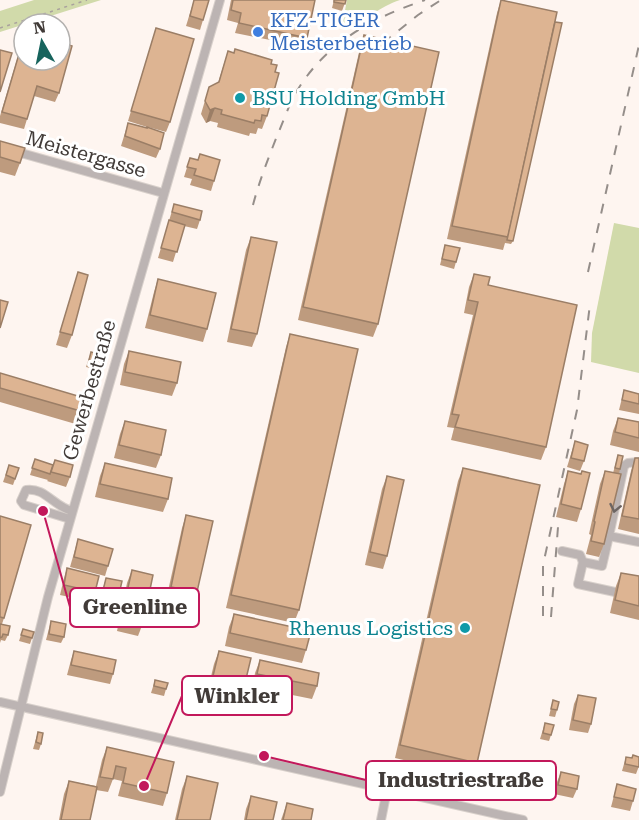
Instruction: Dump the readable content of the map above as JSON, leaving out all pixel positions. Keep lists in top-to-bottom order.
{
  "streets": {
    "street": ["Meistergasse", "Gewerbestraße"]
  },
  "crossings": [
    ["Meistergasse", "Gewerbestraße"]
  ],
  "places": [
    "KFZ-TIGER Meisterbetrieb",
    "BSU Holding GmbH",
    "Greenline",
    "Rhenus Logistics",
    "Industriestraße",
    "Winkler"
  ],
  "north": "top"
}
